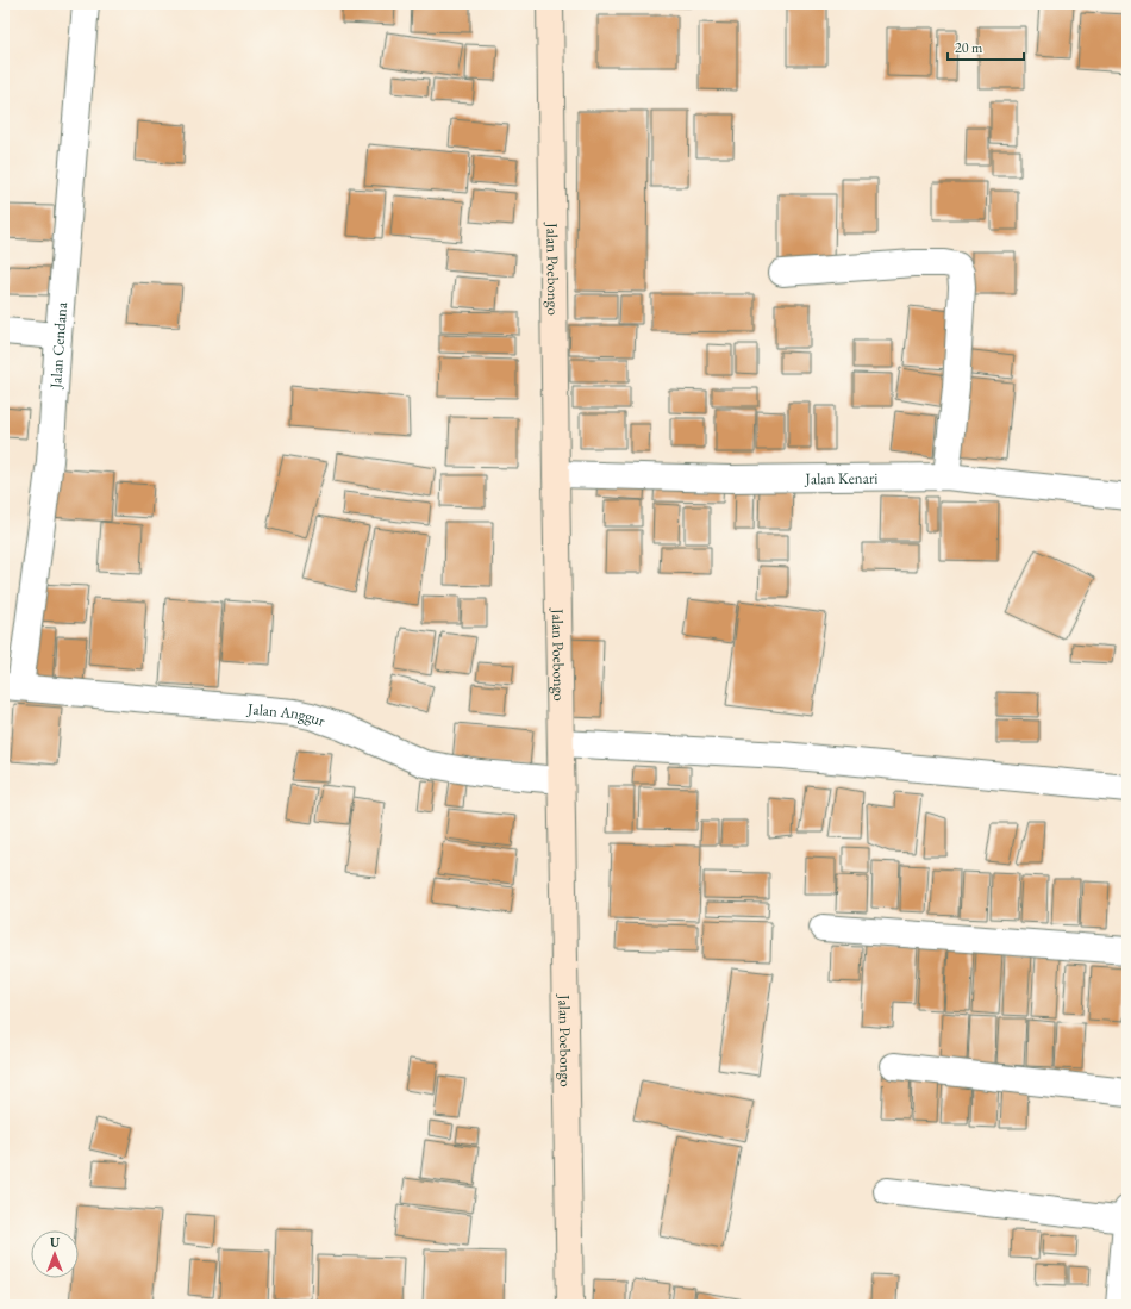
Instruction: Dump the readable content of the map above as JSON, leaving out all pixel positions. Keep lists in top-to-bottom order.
{
  "streets": {
    "main road": ["Jalan Poebongo"],
    "street": ["Jalan Cendana", "Jalan Kenari", "Jalan Anggur"]
  },
  "crossings": [
    ["Jalan Poebongo", "Jalan Kenari"],
    ["Jalan Poebongo", "Jalan Anggur"],
    ["Jalan Cendana", "Jalan Anggur"]
  ],
  "scale_bar": "20 m",
  "north": "top"
}
